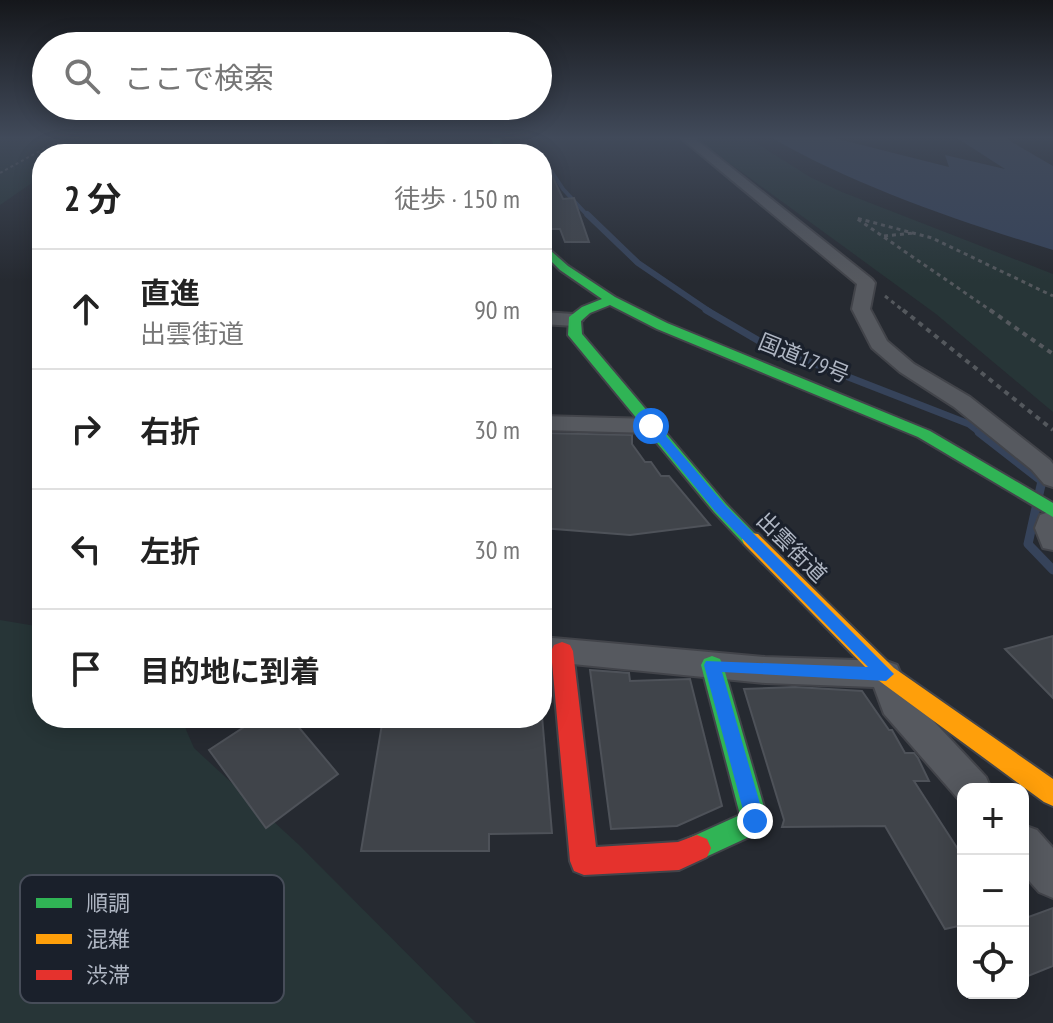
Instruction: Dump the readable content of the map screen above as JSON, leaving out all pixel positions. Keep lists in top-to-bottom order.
{
  "streets": {
    "main road": ["国道179号", "出雲街道"]
  },
  "legend": ["順調", "混雑", "渋滞"],
  "page": {
    "search": "ここで検索",
    "heading": ["2 分", "徒歩 · 150 m"],
    "list": [
      ["直進", "出雲街道", "90 m"],
      ["右折", "30 m"],
      ["左折", "30 m"],
      "目的地に到着"
    ],
    "map_buttons": ["+", "−"]
  }
}
